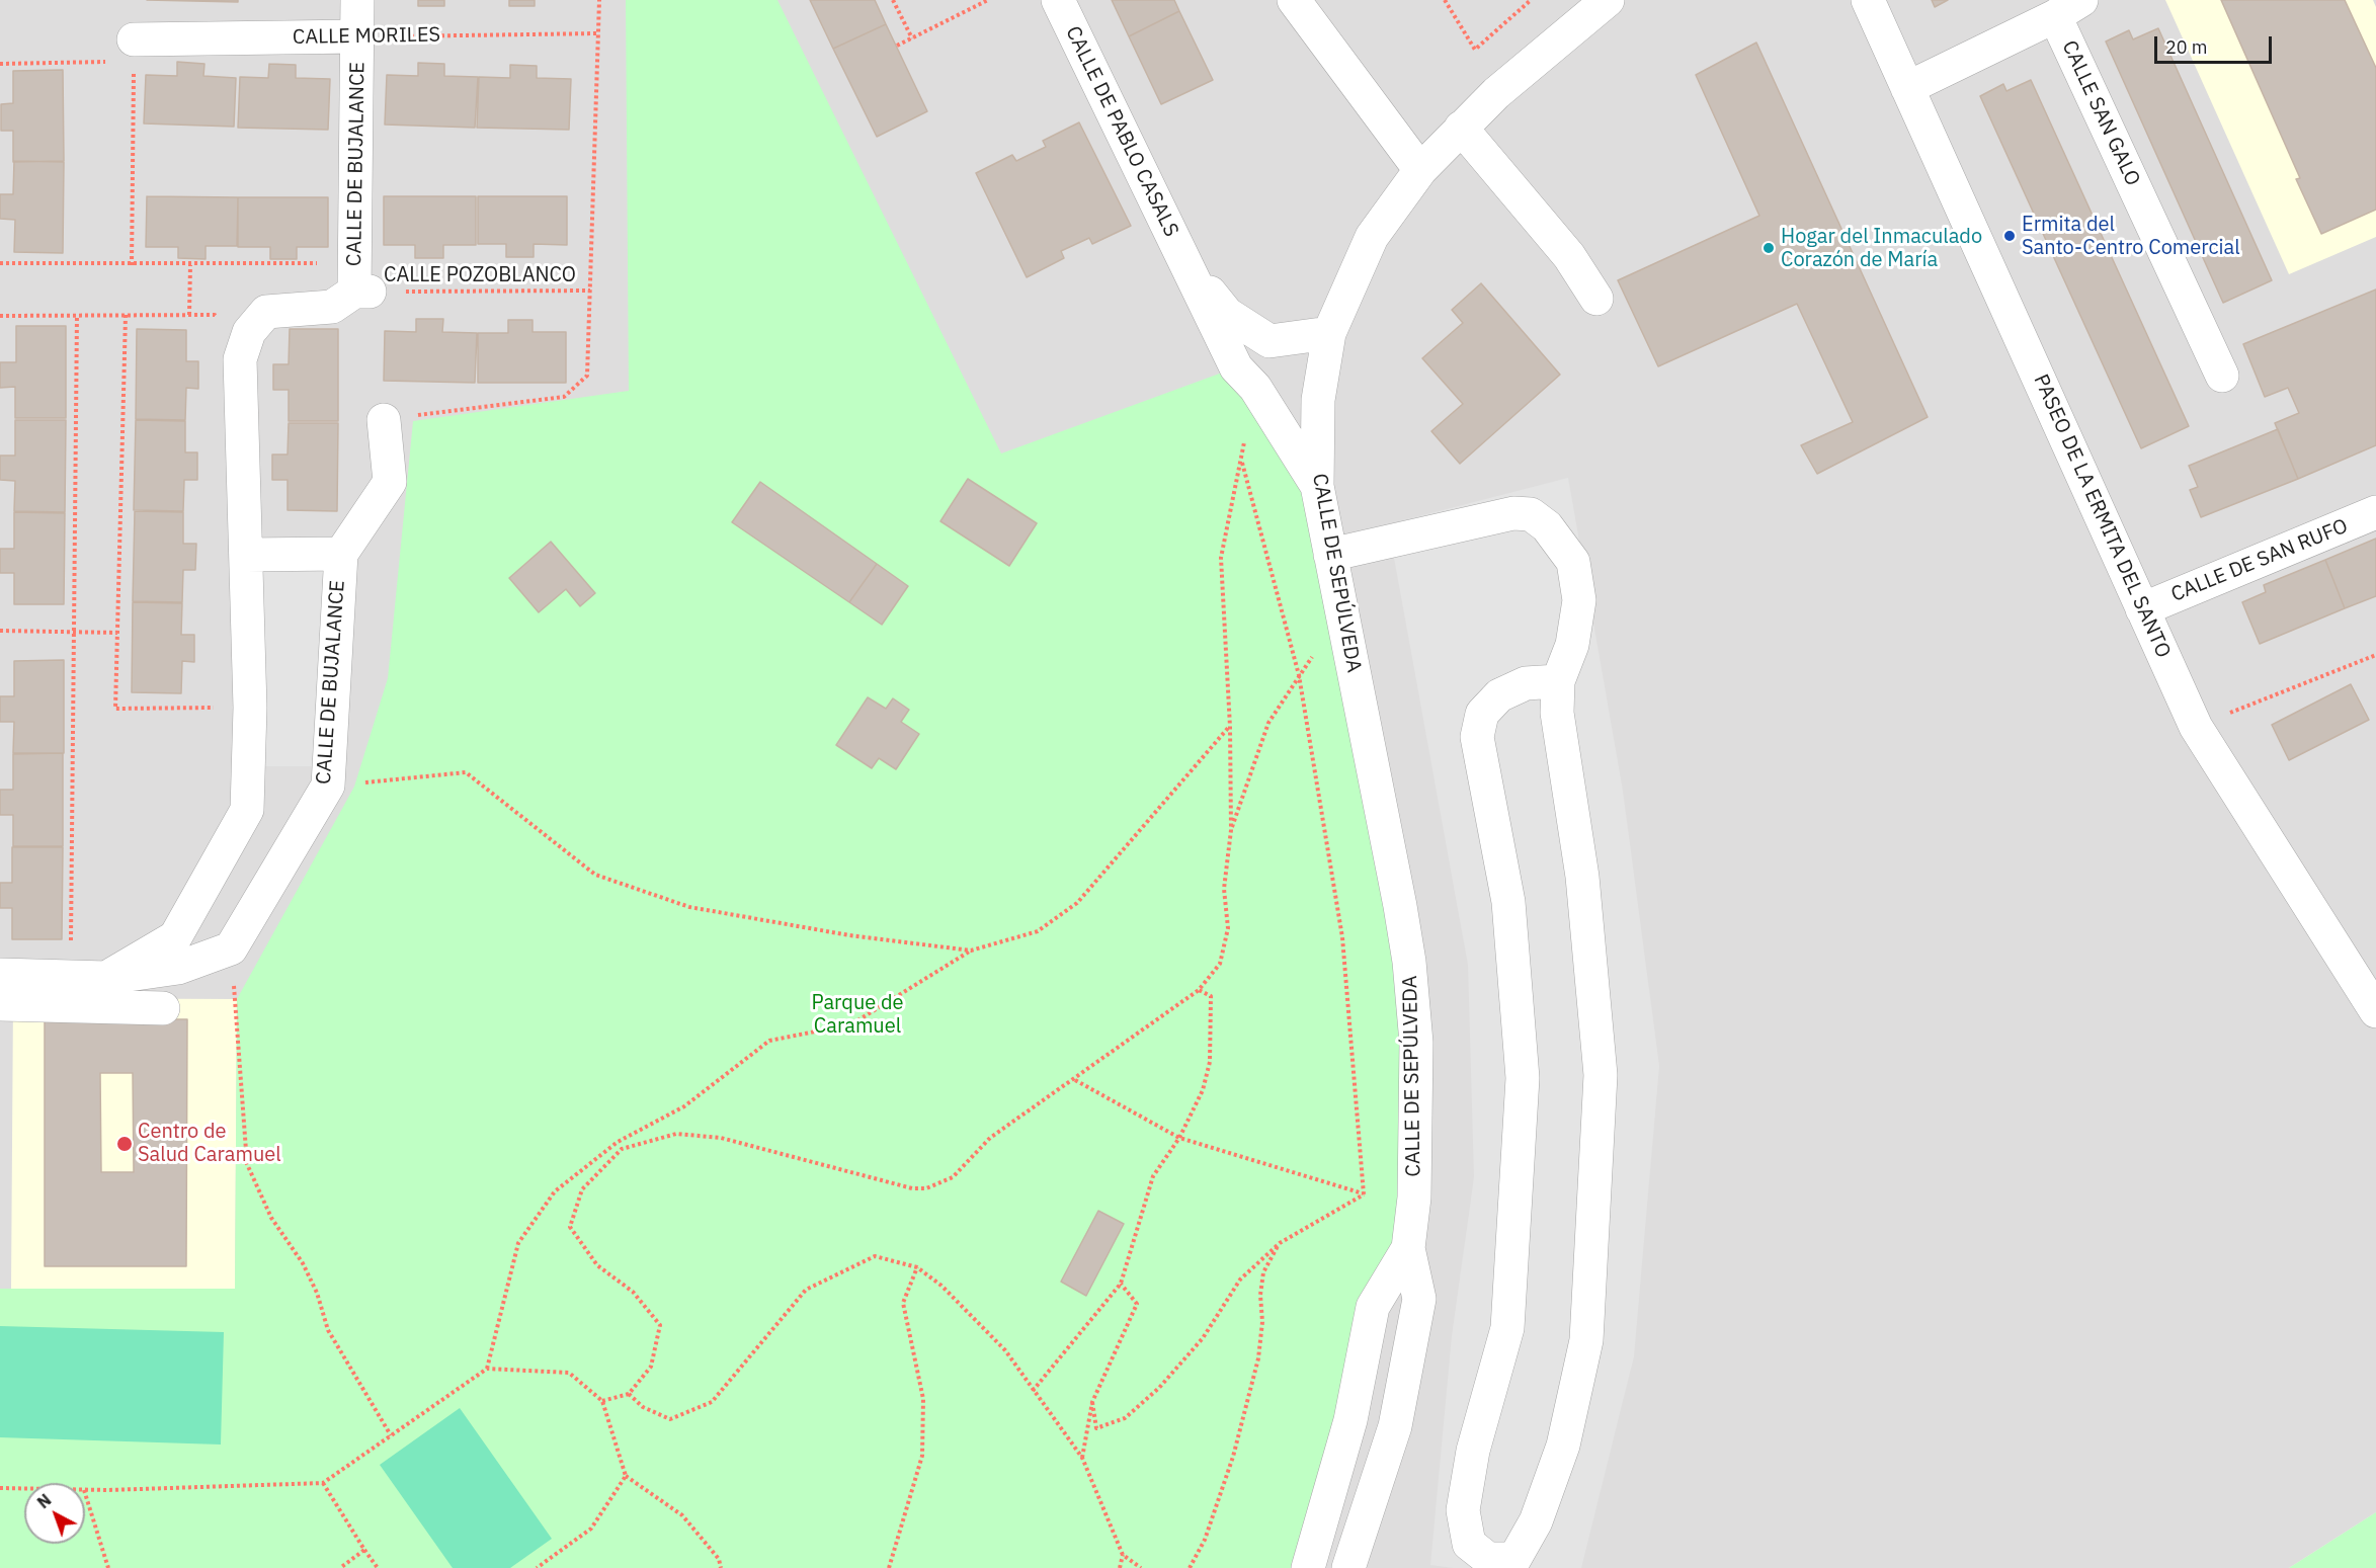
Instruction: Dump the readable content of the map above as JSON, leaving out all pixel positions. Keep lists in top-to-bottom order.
{
  "streets": {
    "street": [
      "CALLE MORILES",
      "CALLE SAN GALO",
      "CALLE DE PABLO CASALS",
      "CALLE DE BUJALANCE",
      "PASEO DE LA ERMITA DEL SANTO",
      "CALLE DE SAN RUFO",
      "CALLE DE SEPÚLVEDA"
    ],
    "path": ["CALLE POZOBLANCO"]
  },
  "crossings": [
    ["CALLE MORILES", "CALLE DE BUJALANCE"],
    ["CALLE DE PABLO CASALS", "CALLE DE SEPÚLVEDA"],
    ["CALLE DE BUJALANCE", "CALLE POZOBLANCO"],
    ["PASEO DE LA ERMITA DEL SANTO", "CALLE DE SAN RUFO"]
  ],
  "parks": ["Parque de Caramuel"],
  "places": ["Ermita del Santo-Centro Comercial", "Hogar del Inmaculado Corazón de María", "Centro de Salud Caramuel"],
  "scale_bar": "20 m",
  "north": "top left"
}
